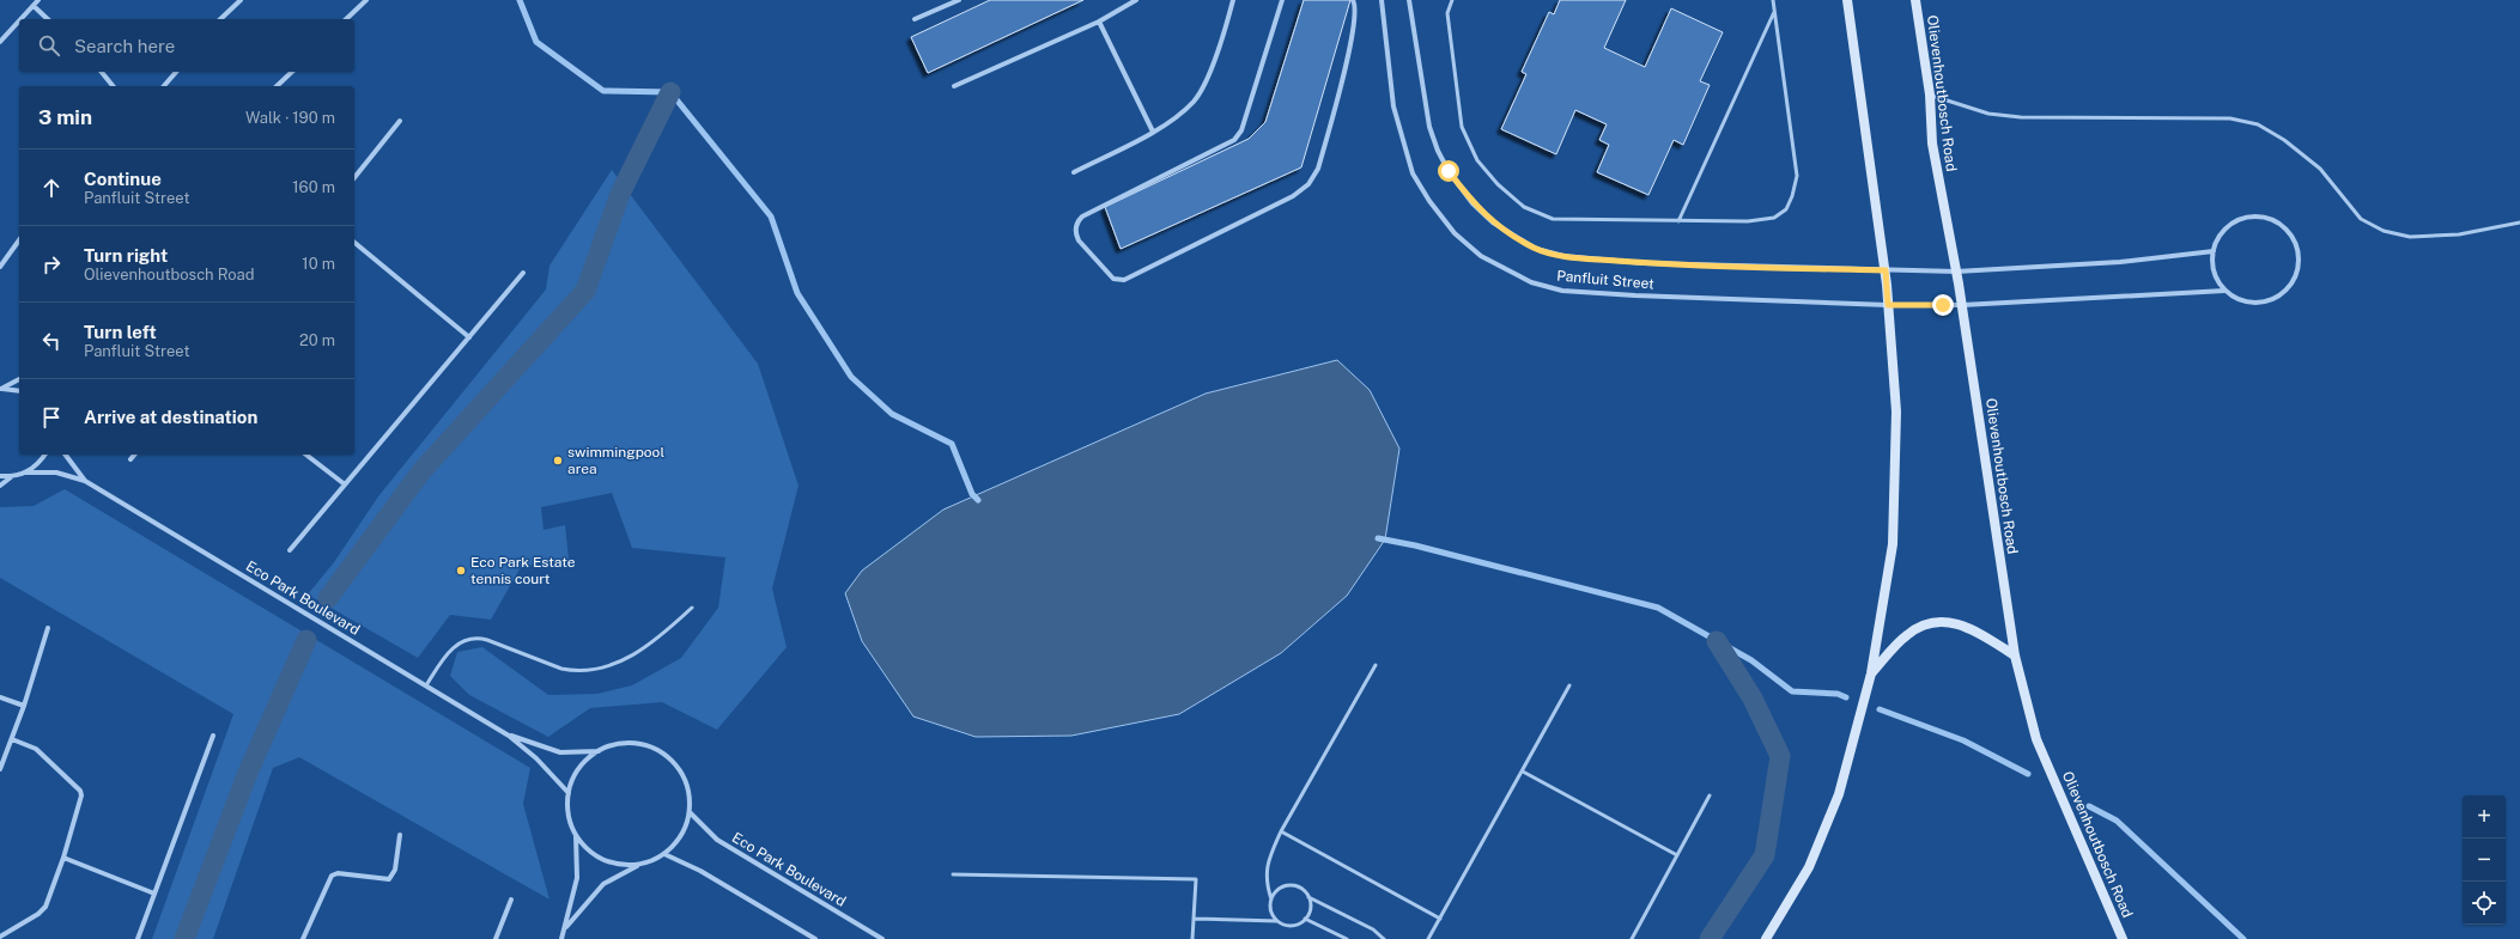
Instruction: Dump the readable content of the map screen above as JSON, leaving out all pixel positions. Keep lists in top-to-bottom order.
{
  "streets": {
    "main road": ["Olievenhoutbosch Road"],
    "street": ["Panfluit Street", "Eco Park Boulevard"]
  },
  "crossings": [
    ["Olievenhoutbosch Road", "Panfluit Street"]
  ],
  "places": ["swimmingpool area", "Eco Park Estate tennis court"],
  "page": {
    "search": "Search here",
    "heading": ["3 min", "Walk · 190 m"],
    "list": [
      ["Continue", "Panfluit Street", "160 m"],
      ["Turn right", "Olievenhoutbosch Road", "10 m"],
      ["Turn left", "Panfluit Street", "20 m"],
      "Arrive at destination"
    ],
    "map_buttons": ["+", "−"]
  }
}
